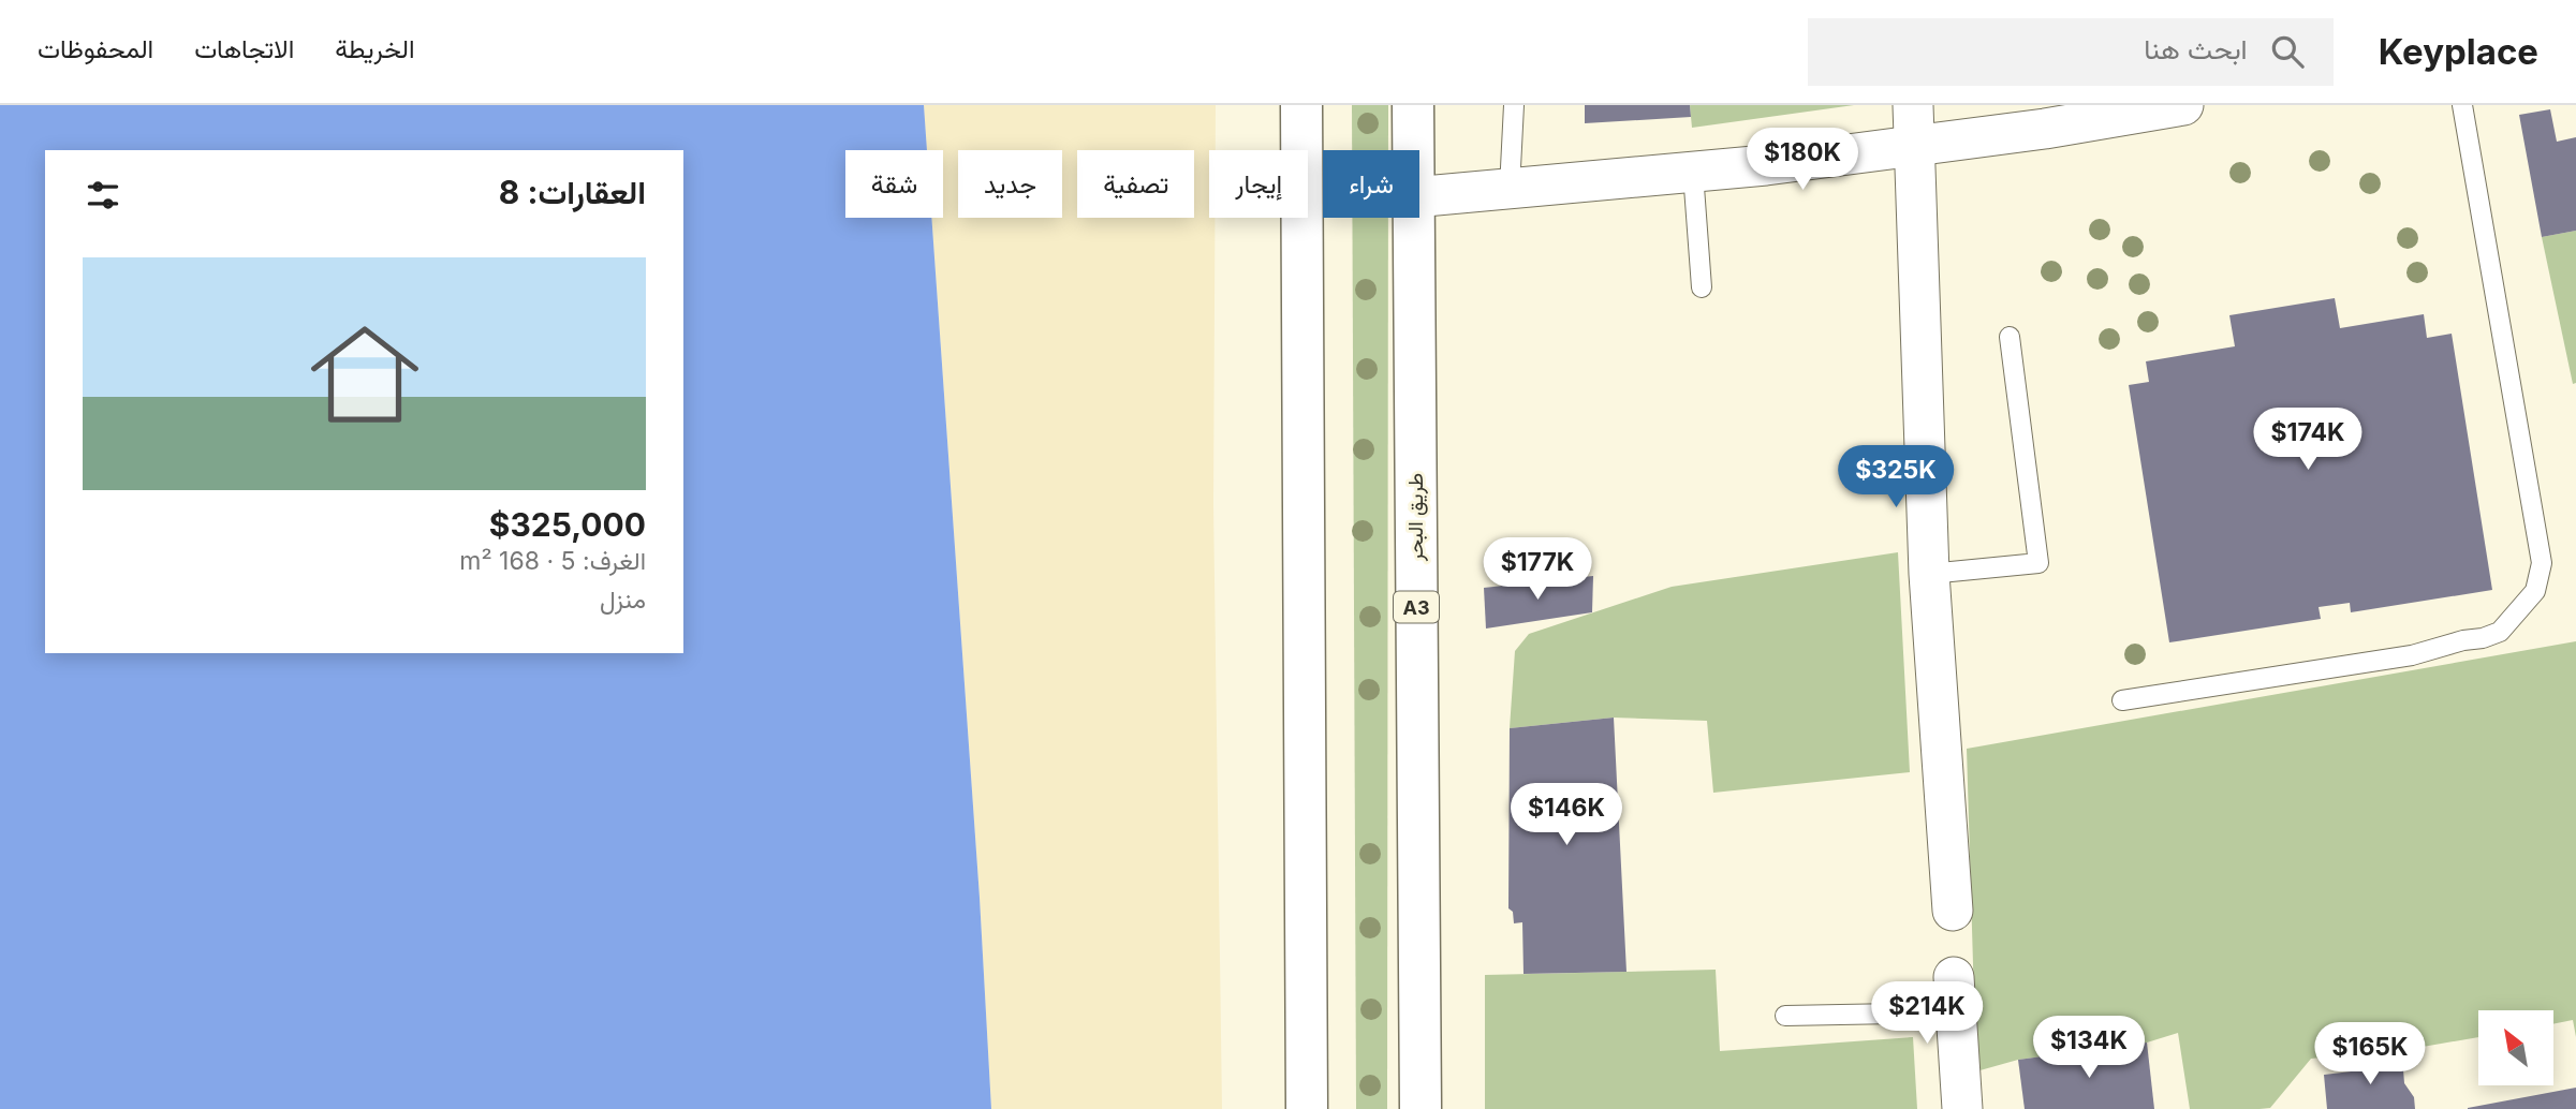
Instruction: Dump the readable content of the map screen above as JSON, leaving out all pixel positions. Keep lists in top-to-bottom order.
{
  "streets": {
    "highway": ["طريق البحر", "A3"]
  },
  "north": "top left",
  "page": {
    "header": "Keyplace",
    "search": "ابحث هنا",
    "nav": ["الخريطة", "الاتجاهات", "المحفوظات"],
    "price": [
      "$180K",
      "$174K",
      "$325K",
      "$177K",
      "$146K",
      "$214K",
      "$134K",
      "$165K"
    ],
    "chip": [
      "شراء",
      "إيجار",
      "تصفية",
      "جديد",
      "شقة"
    ],
    "heading": "العقارات: 8",
    "list": [
      {
        "name": "$325,000",
        "note": "الغرف: 5 · 168 m² · منزل"
      }
    ]
  }
}
